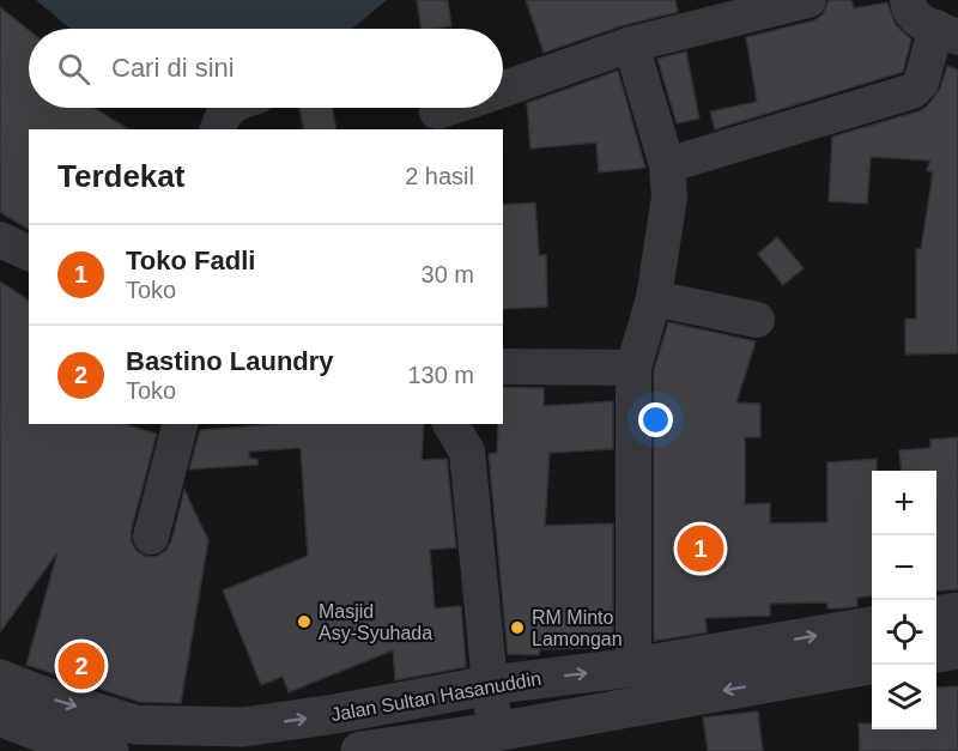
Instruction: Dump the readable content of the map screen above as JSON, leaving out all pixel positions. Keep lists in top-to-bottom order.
{
  "streets": {
    "street": ["Jalan Sultan Hasanuddin"]
  },
  "places": ["Masjid Asy-Syuhada", "RM Minto Lamongan"],
  "page": {
    "search": "Cari di sini",
    "heading": ["Terdekat", "2 hasil"],
    "list": [
      {
        "mark": "1",
        "name": "Toko Fadli",
        "note": "Toko",
        "value": "30 m"
      },
      {
        "mark": "2",
        "name": "Bastino Laundry",
        "note": "Toko",
        "value": "130 m"
      }
    ],
    "map_buttons": ["+", "−"],
    "pins": ["1", "2"]
  }
}
